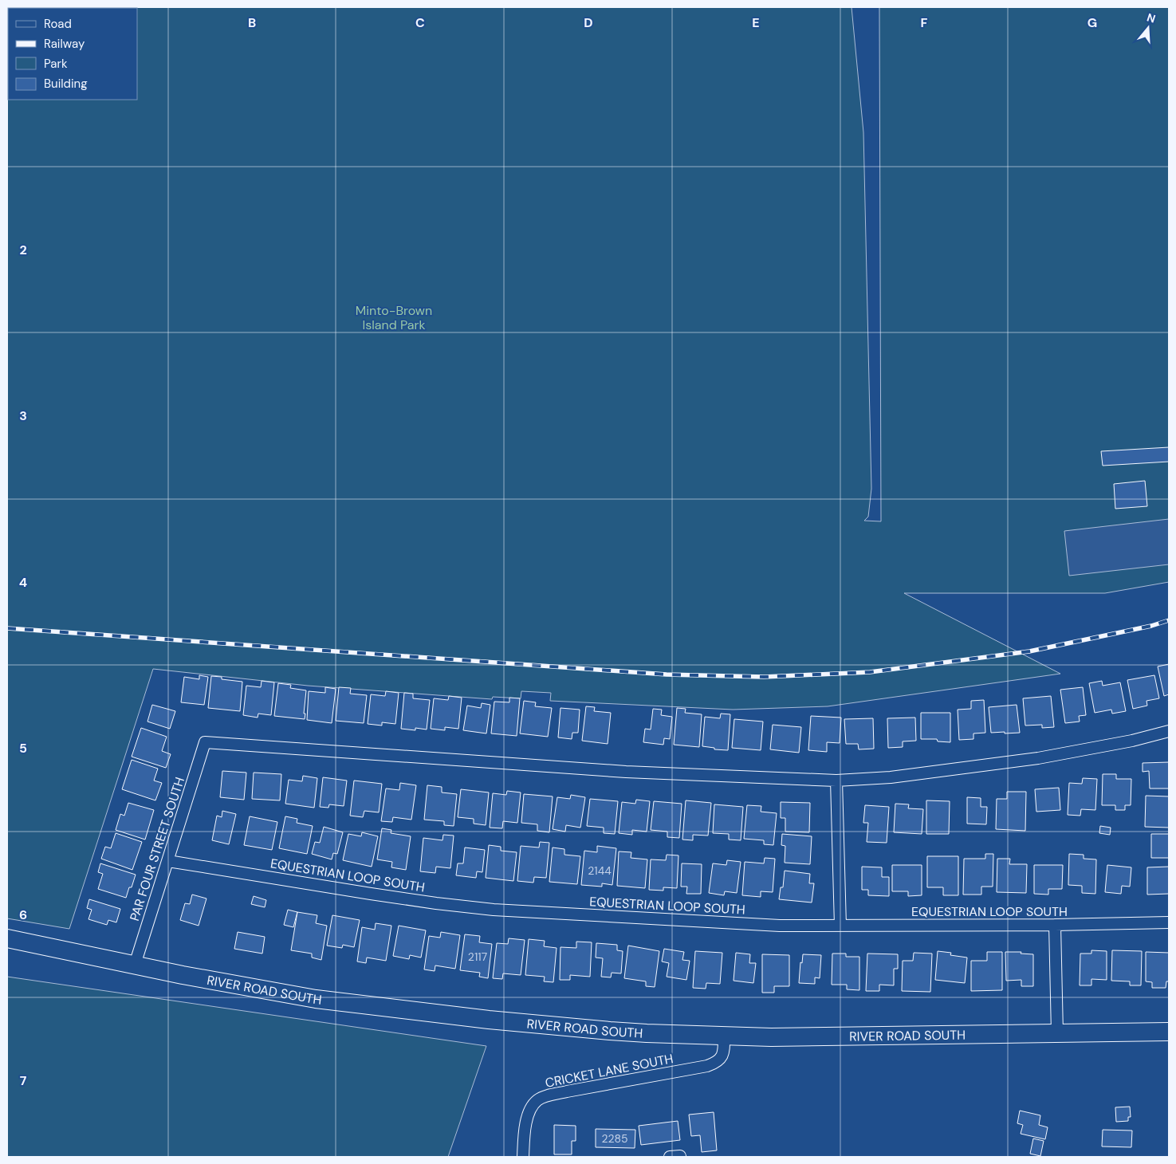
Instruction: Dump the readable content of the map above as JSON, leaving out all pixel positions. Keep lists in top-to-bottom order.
{
  "streets": {
    "main road": ["RIVER ROAD SOUTH"],
    "street": ["PAR FOUR STREET SOUTH", "EQUESTRIAN LOOP SOUTH", "CRICKET LANE SOUTH"]
  },
  "crossings": [
    ["PAR FOUR STREET SOUTH", "EQUESTRIAN LOOP SOUTH"],
    ["PAR FOUR STREET SOUTH", "RIVER ROAD SOUTH"],
    ["RIVER ROAD SOUTH", "CRICKET LANE SOUTH"]
  ],
  "parks": ["Minto-Brown Island Park"],
  "house_numbers": ["2144", "2117", "2285"],
  "legend": [
    "Road",
    "Railway",
    "Park",
    "Building"
  ],
  "north": "top",
  "grid": {
    "columns": [
      "B",
      "C",
      "D",
      "E",
      "F",
      "G"
    ],
    "rows": [
      "2",
      "3",
      "4",
      "5",
      "6",
      "7"
    ]
  }
}
